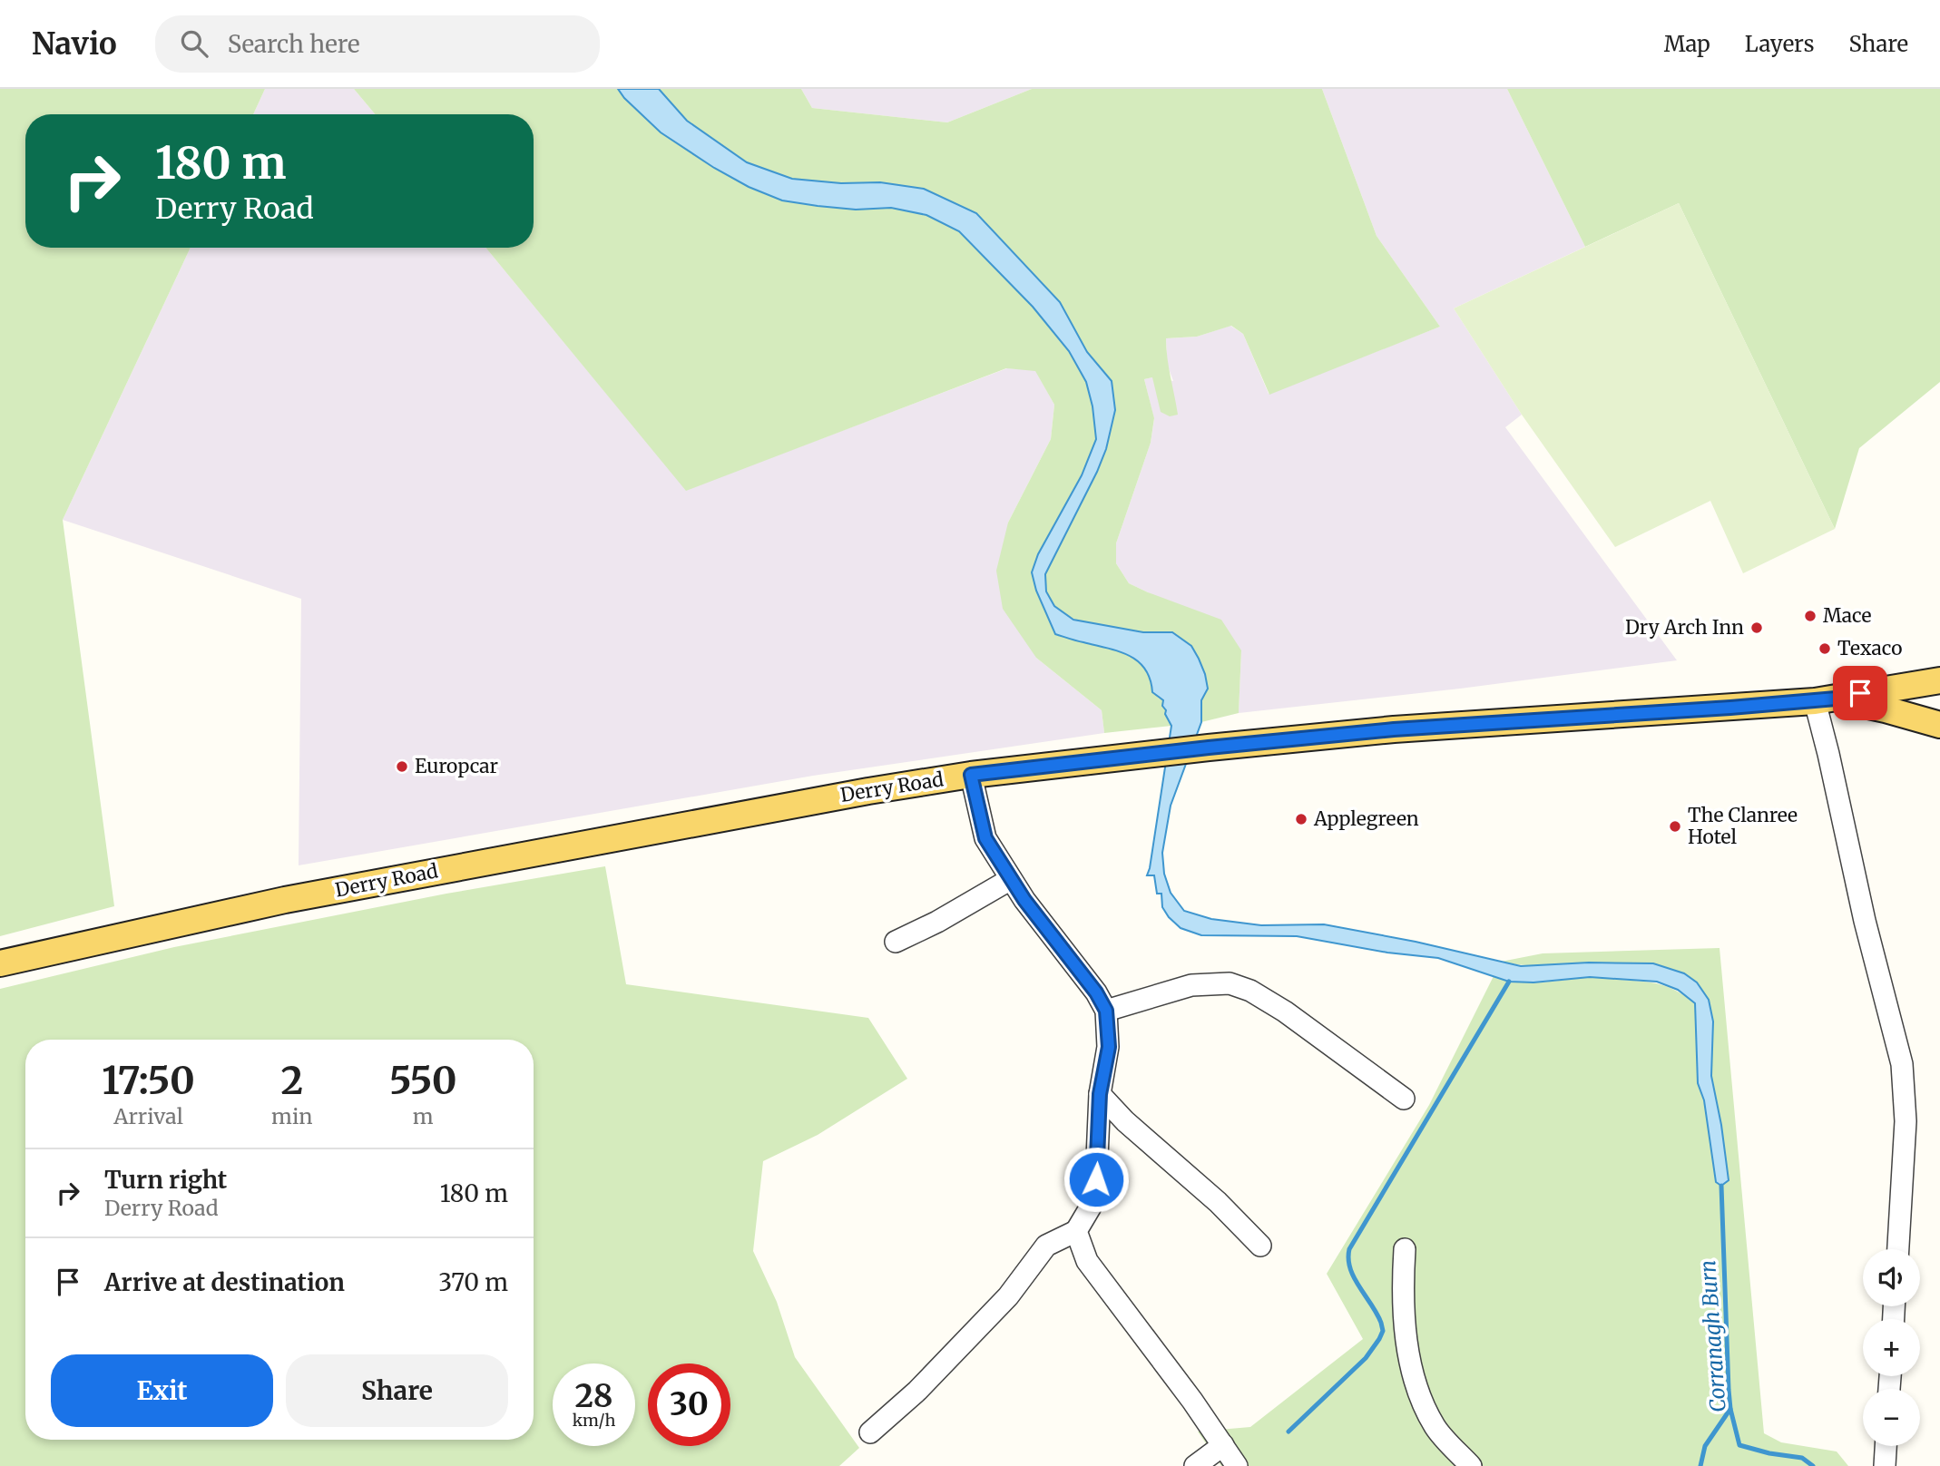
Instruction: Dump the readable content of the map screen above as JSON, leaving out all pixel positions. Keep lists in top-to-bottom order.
{
  "streets": {
    "main road": ["Derry Road"]
  },
  "water": ["Corranagh Burn"],
  "places": [
    "Mace",
    "Dry Arch Inn",
    "Texaco",
    "Europcar",
    "Applegreen",
    "The Clanree Hotel"
  ],
  "page": {
    "header": "Navio",
    "search": "Search here",
    "nav": ["Map", "Layers", "Share"],
    "turn": ["180 m", "Derry Road"],
    "eta": [
      "17:50",
      "Arrival",
      "2",
      "min",
      "550",
      "m"
    ],
    "list": [
      {
        "name": "Turn right",
        "note": "Derry Road",
        "value": "180 m"
      },
      {
        "name": "Arrive at destination",
        "value": "370 m"
      }
    ],
    "map_buttons": ["+", "−"],
    "buttons": ["Exit", "Share"],
    "speed": "28 km/h",
    "limit": "30"
  }
}
